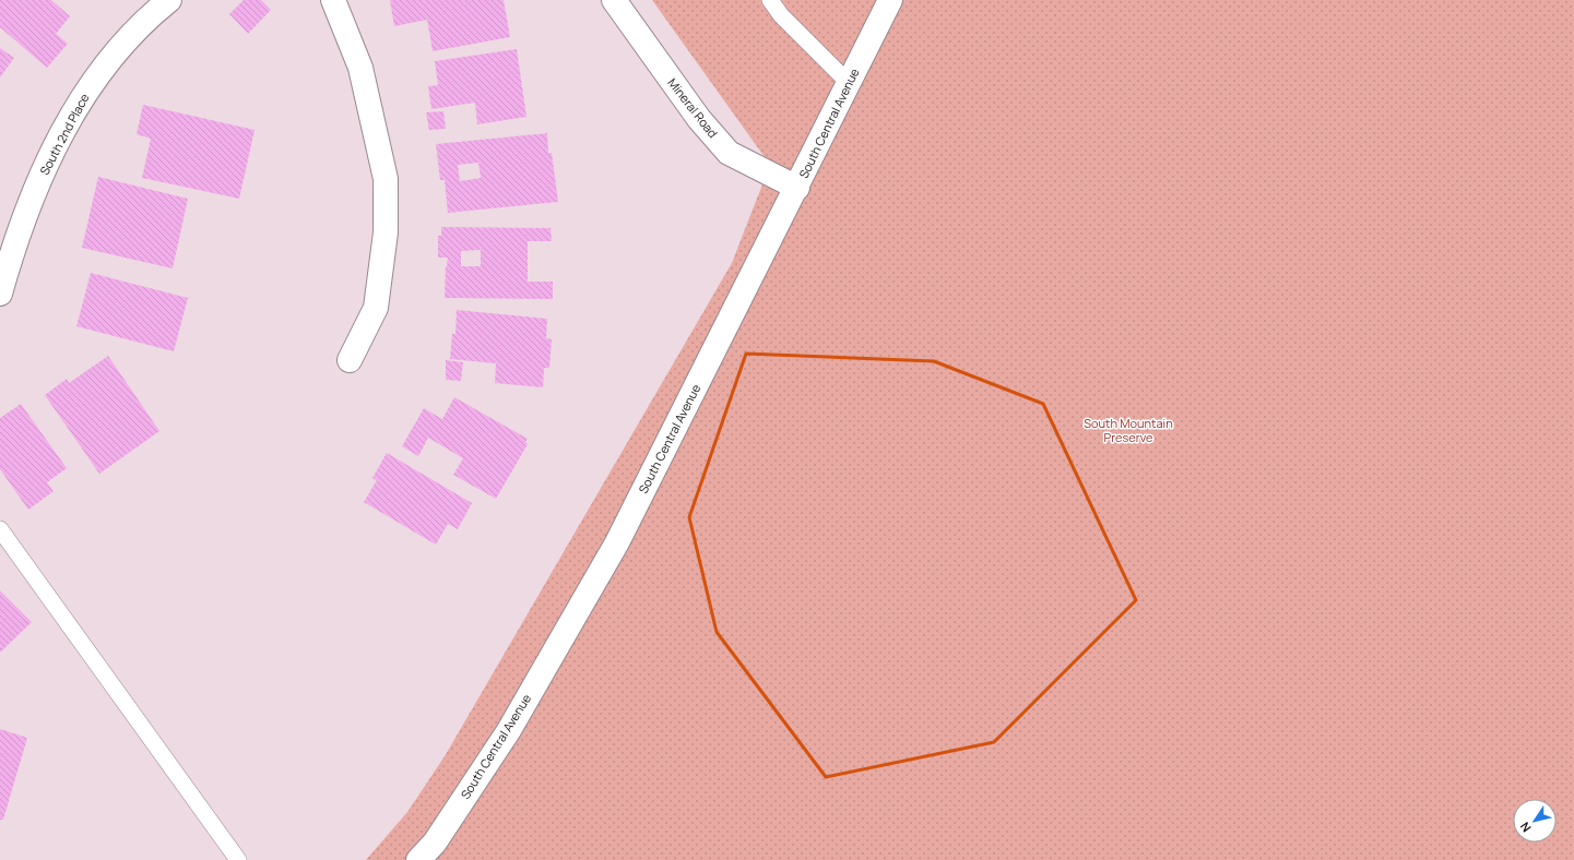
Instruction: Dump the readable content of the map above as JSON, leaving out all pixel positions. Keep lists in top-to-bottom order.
{
  "streets": {
    "street": ["Mineral Road", "South Central Avenue", "South 2nd Place"]
  },
  "crossings": [
    ["Mineral Road", "South Central Avenue"]
  ],
  "parks": ["South Mountain Preserve"],
  "north": "bottom left"
}
